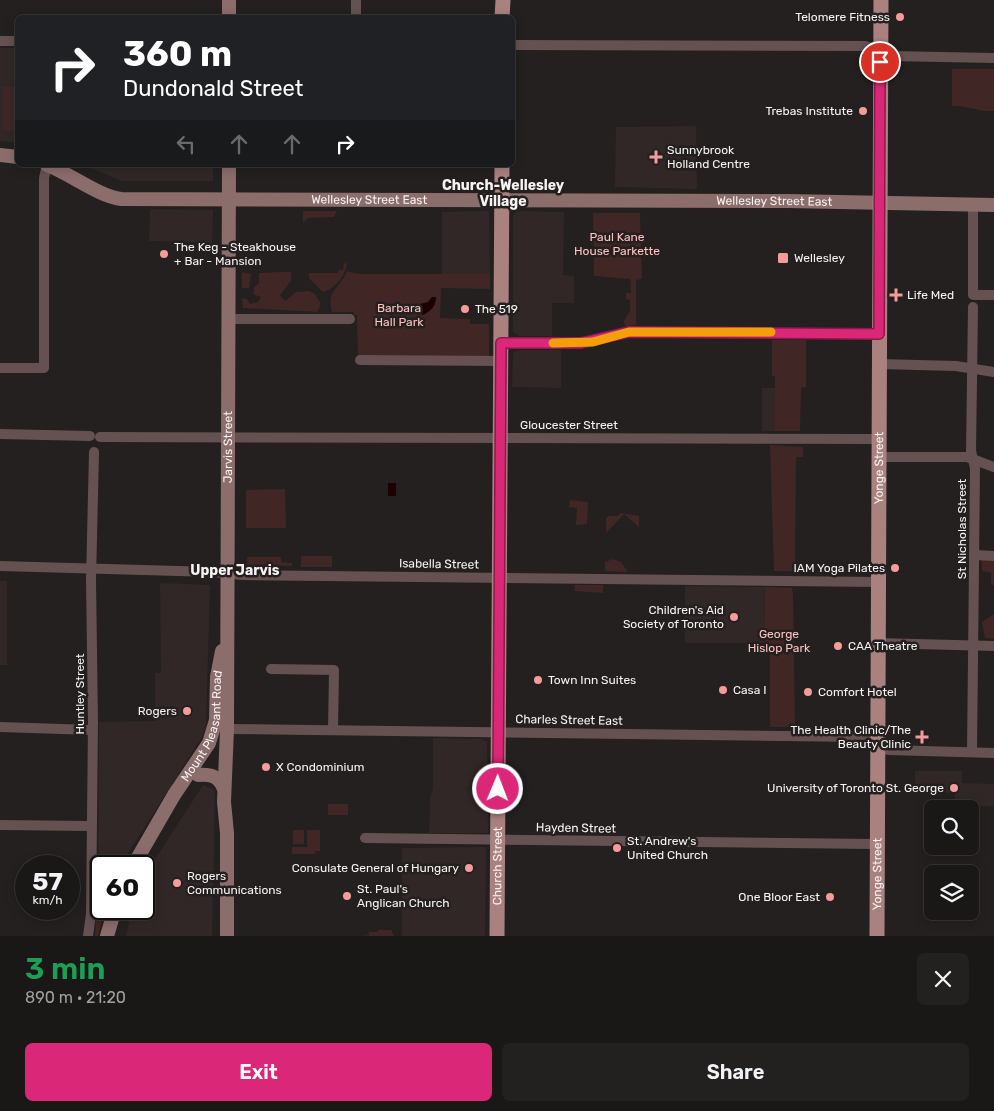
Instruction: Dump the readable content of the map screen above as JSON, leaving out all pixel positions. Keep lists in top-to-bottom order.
{
  "streets": {
    "main road": [
      "Wellesley Street East",
      "Jarvis Street",
      "Yonge Street",
      "Mount Pleasant Road",
      "Church Street"
    ],
    "street": [
      "Gloucester Street",
      "St Nicholas Street",
      "Isabella Street",
      "Huntley Street",
      "Charles Street East",
      "Hayden Street"
    ]
  },
  "crossings": [
    ["Wellesley Street East", "Jarvis Street"],
    ["Wellesley Street East", "Yonge Street"],
    ["Wellesley Street East", "Church Street"],
    ["Gloucester Street", "Jarvis Street"],
    ["Gloucester Street", "Yonge Street"],
    ["Gloucester Street", "Church Street"],
    ["Jarvis Street", "Isabella Street"],
    ["Jarvis Street", "Charles Street East"],
    ["Jarvis Street", "Mount Pleasant Road"],
    ["Yonge Street", "Isabella Street"],
    ["Yonge Street", "Charles Street East"],
    ["Yonge Street", "Hayden Street"],
    ["St Nicholas Street", "Charles Street East"],
    ["Isabella Street", "Huntley Street"],
    ["Isabella Street", "Church Street"],
    ["Charles Street East", "Mount Pleasant Road"],
    ["Charles Street East", "Church Street"],
    ["Hayden Street", "Church Street"]
  ],
  "districts": ["Church-Wellesley Village", "Upper Jarvis"],
  "parks": ["Paul Kane House Parkette", "Barbara Hall Park", "George Hislop Park"],
  "places": {
    "other": [
      "Telomere Fitness",
      "Trebas Institute",
      "The Keg - Steakhouse + Bar - Mansion",
      "The 519",
      "IAM Yoga Pilates",
      "Children's Aid Society of Toronto",
      "CAA Theatre",
      "Town Inn Suites",
      "Casa I",
      "Comfort Hotel",
      "Rogers",
      "X Condominium",
      "University of Toronto St. George",
      "St. Andrew's United Church",
      "Consulate General of Hungary",
      "Rogers Communications",
      "St. Paul's Anglican Church",
      "One Bloor East"
    ],
    "health": ["Sunnybrook Holland Centre", "Life Med", "The Health Clinic/The Beauty Clinic"],
    "transit": ["Wellesley"]
  },
  "page": {
    "turn": ["360 m", "Dundonald Street"],
    "speed": "57 km/h",
    "limit": "60",
    "heading": ["3 min", "890 m · 21:20"],
    "buttons": ["Exit", "Share"]
  }
}
